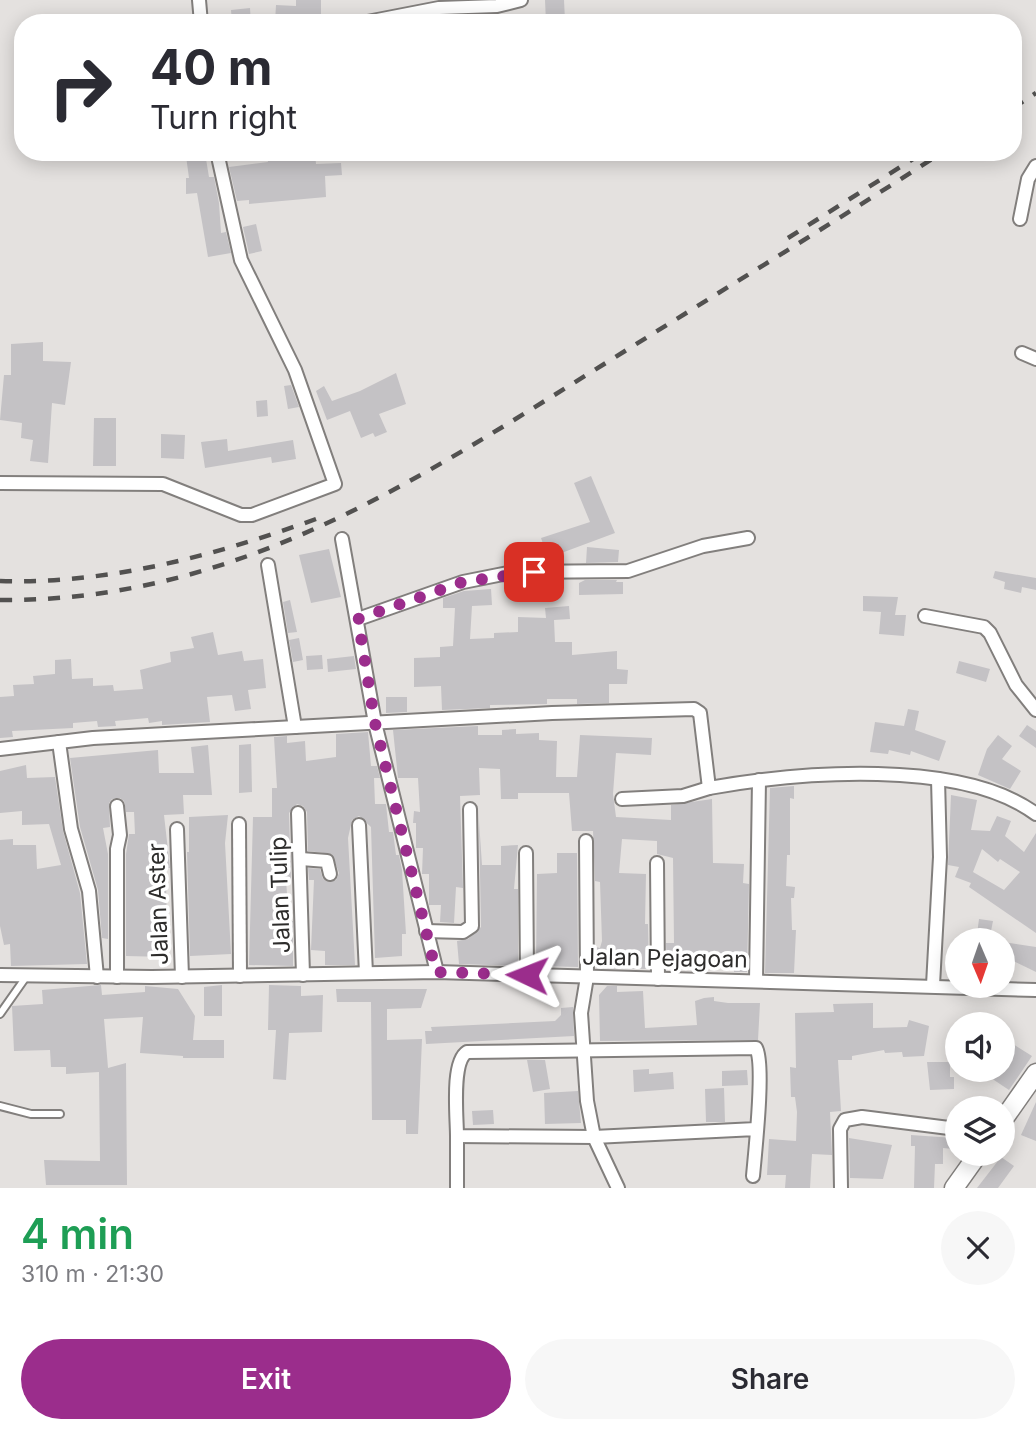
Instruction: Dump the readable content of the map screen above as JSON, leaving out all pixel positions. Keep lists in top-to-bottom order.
{
  "streets": {
    "street": ["Jalan Tulip", "Jalan Aster", "Jalan Pejagoan"]
  },
  "crossings": [
    ["Jalan Tulip", "Jalan Pejagoan"],
    ["Jalan Aster", "Jalan Pejagoan"]
  ],
  "north": "bottom",
  "page": {
    "turn": ["40 m", "Turn right"],
    "heading": ["4 min", "310 m · 21:30"],
    "buttons": ["Exit", "Share"]
  }
}
